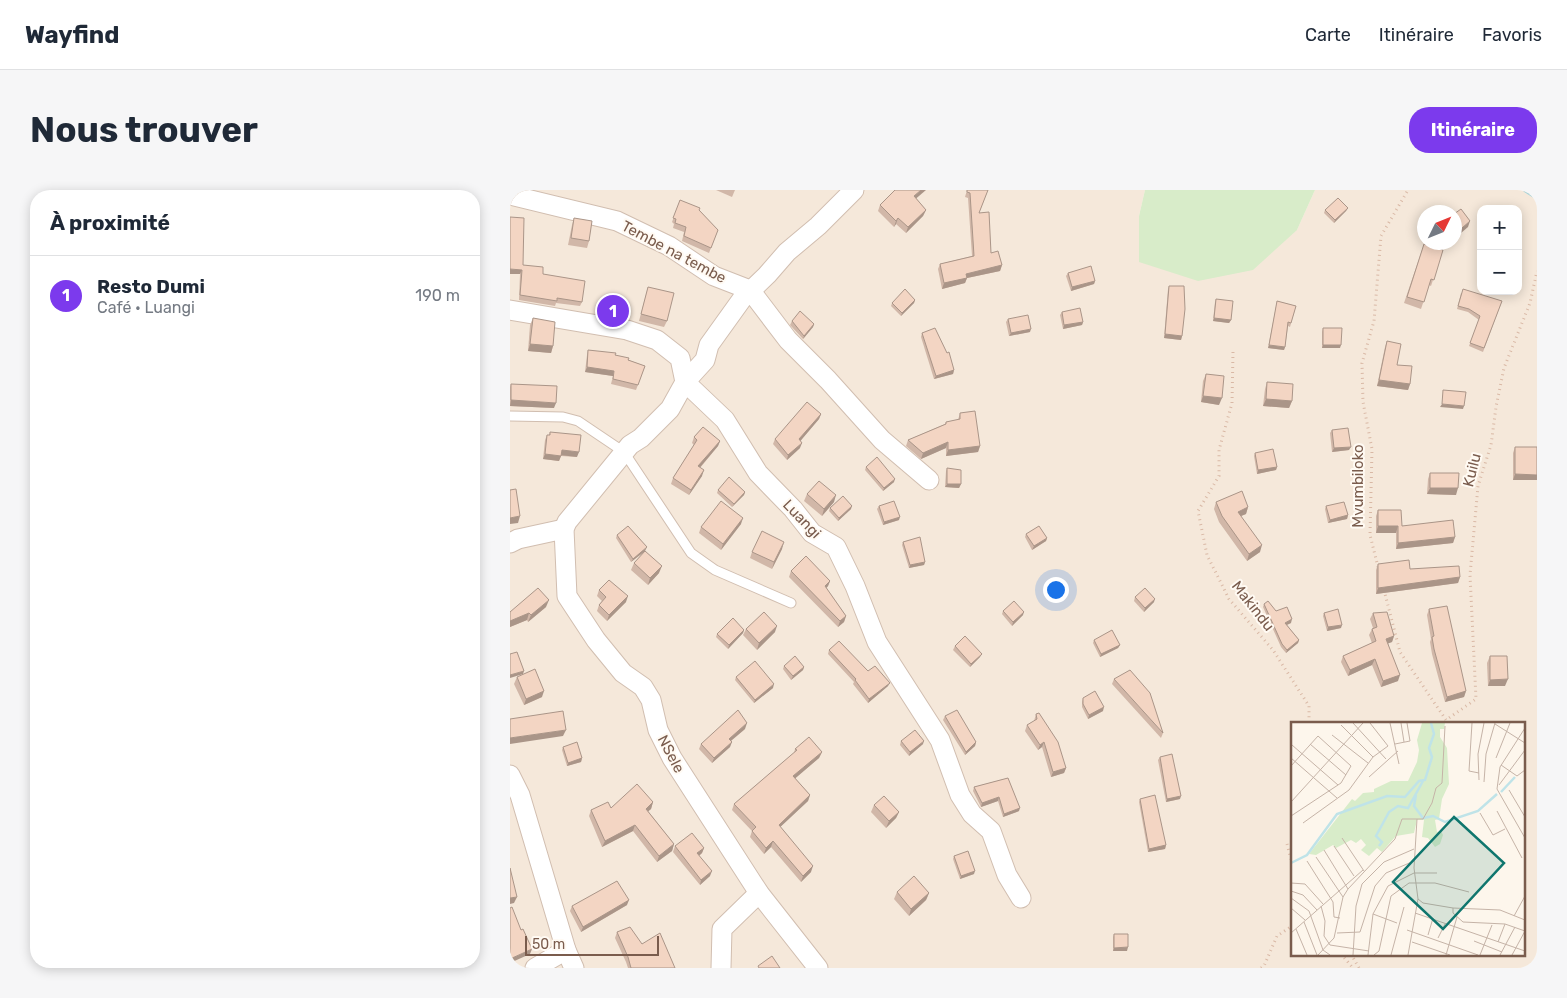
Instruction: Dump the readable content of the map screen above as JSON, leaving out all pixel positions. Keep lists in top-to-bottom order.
{
  "streets": {
    "street": ["Tembe na tembe", "Luangi", "NSele"],
    "path": ["Kuilu", "Mvumbiloko", "Makindu"]
  },
  "scale_bar": "50 m",
  "north": "top right",
  "page": {
    "header": "Wayfind",
    "nav": ["Carte", "Itinéraire", "Favoris"],
    "buttons": "Itinéraire",
    "title": "Nous trouver",
    "heading": "À proximité",
    "map_buttons": ["+", "−"],
    "list": [
      {
        "mark": "1",
        "name": "Resto Dumi",
        "note": "Café · Luangi",
        "value": "190 m"
      }
    ],
    "pins": "1",
    "scale": "50 m"
  }
}
